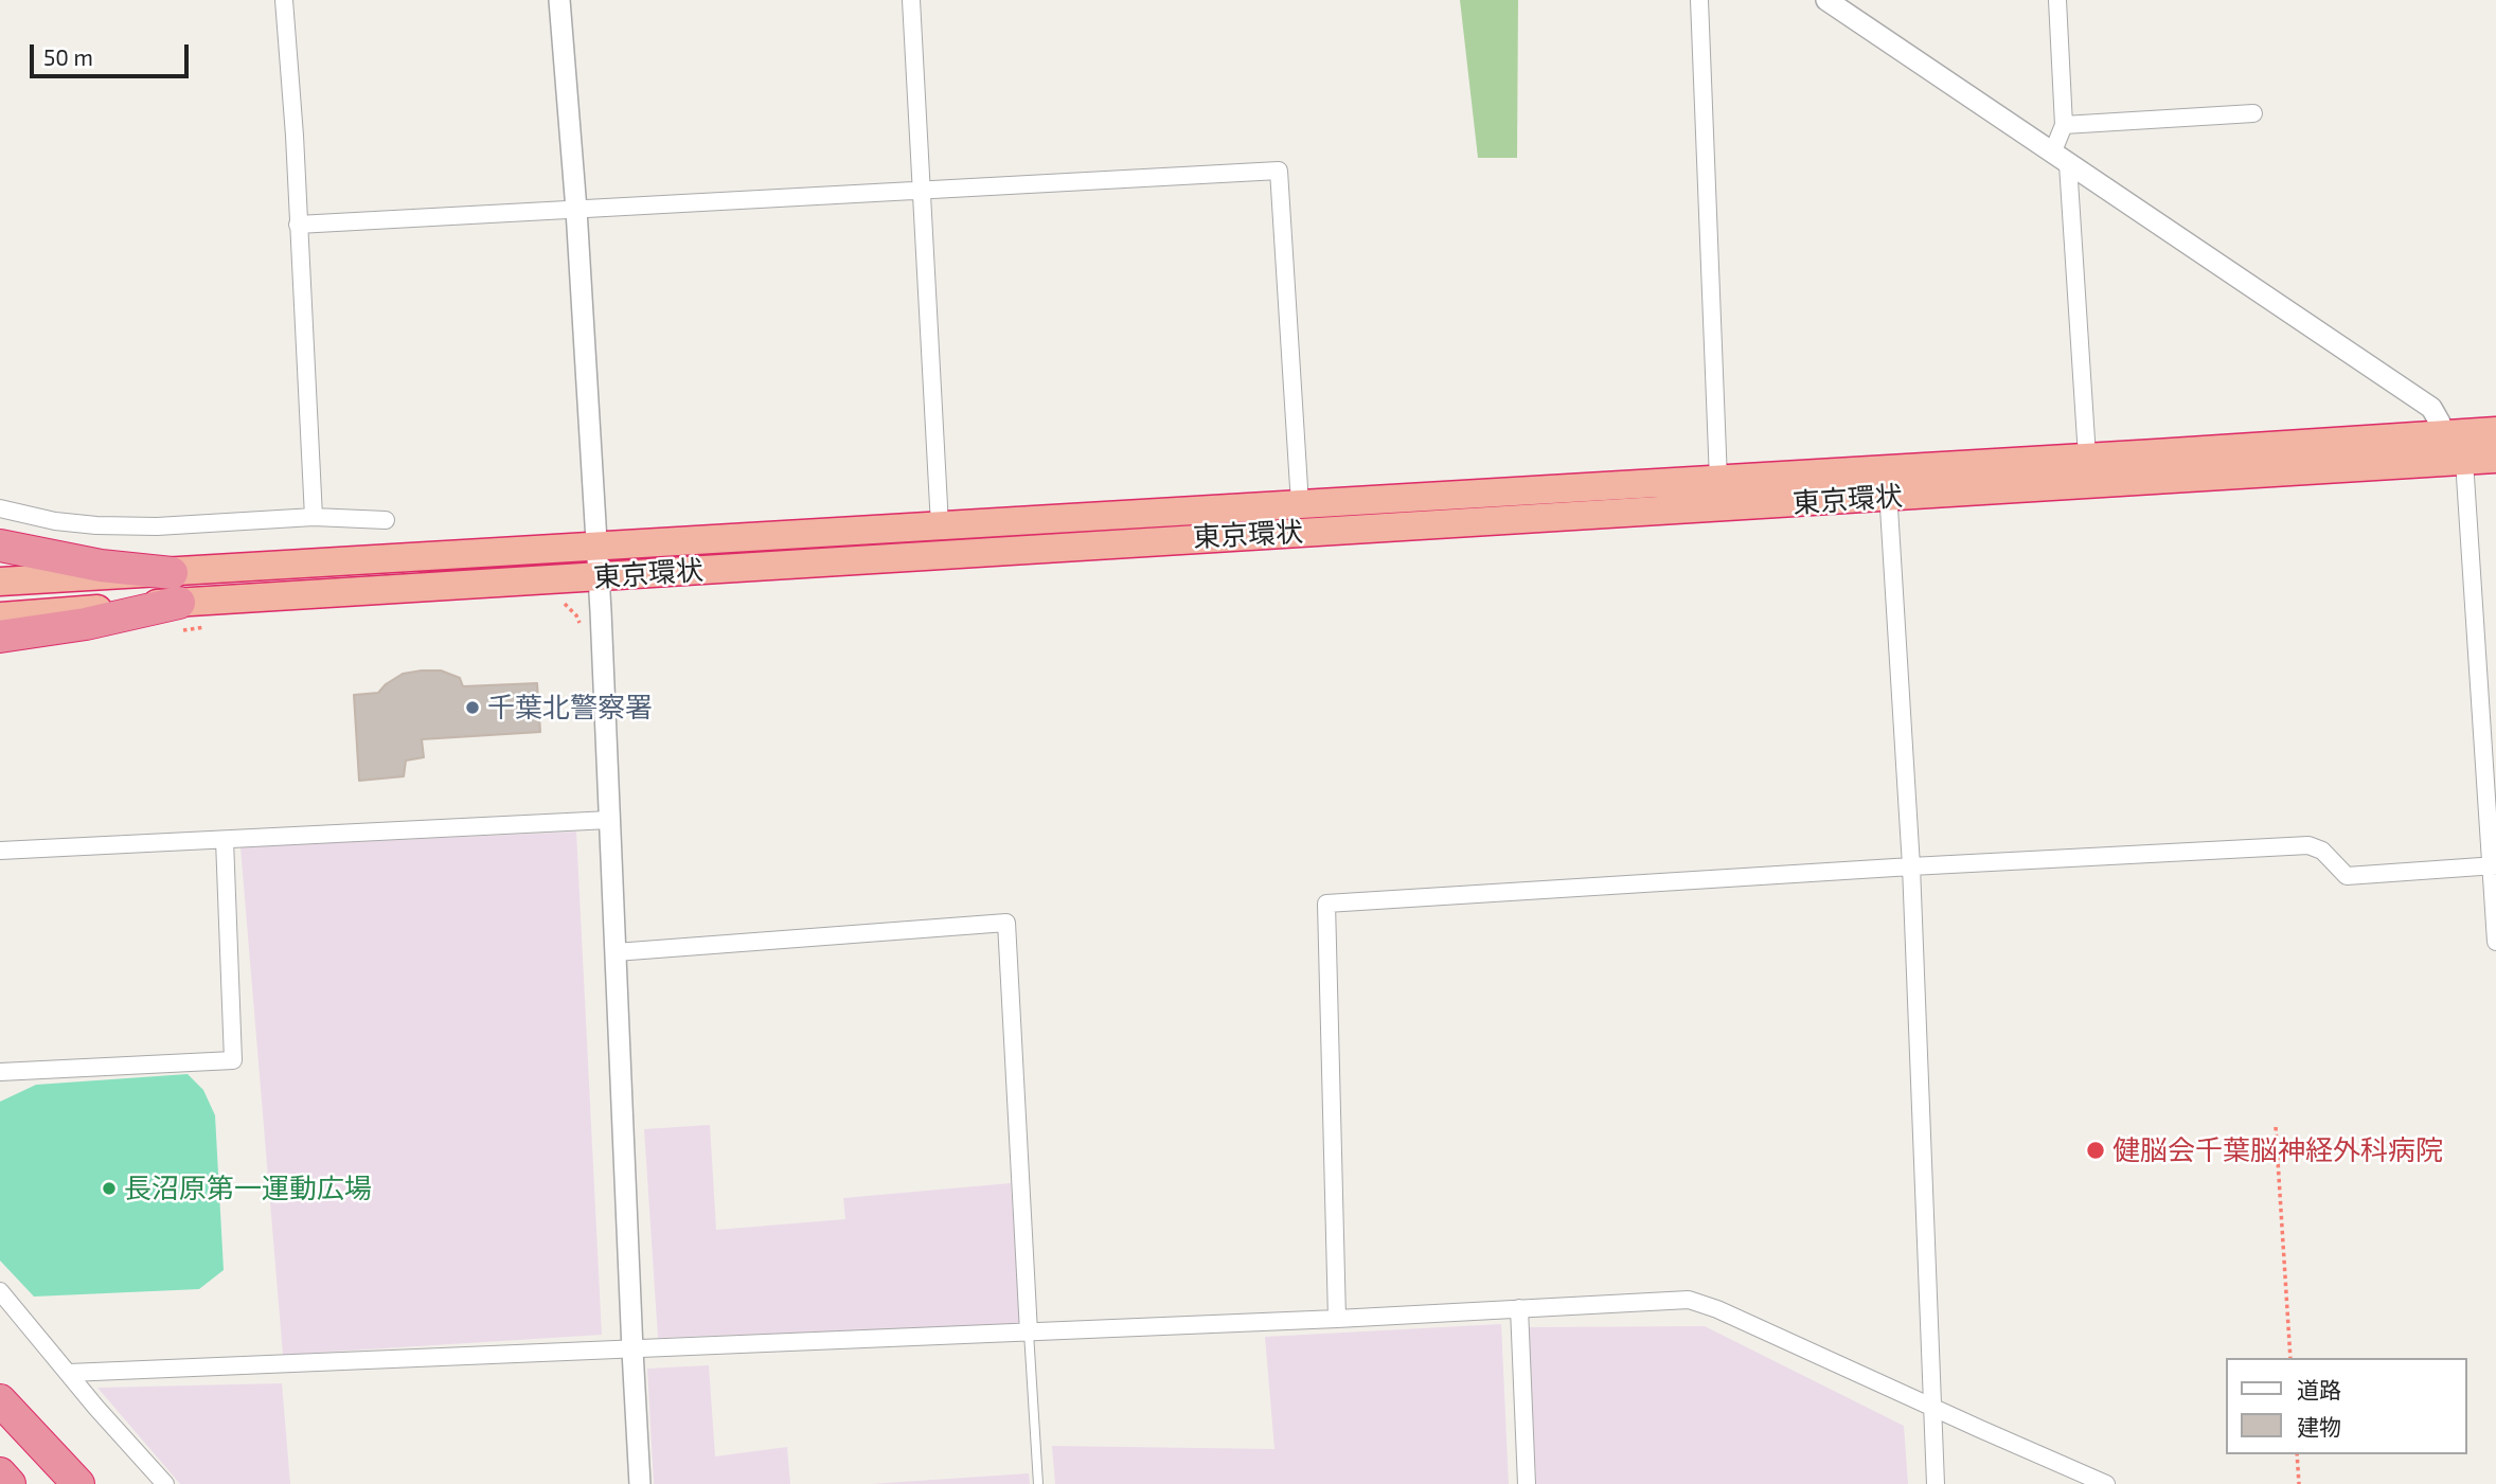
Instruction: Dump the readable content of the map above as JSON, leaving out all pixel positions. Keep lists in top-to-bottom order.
{
  "streets": {
    "highway": ["東京環状"]
  },
  "places": ["千葉北警察署", "健脳会千葉脳神経外科病院", "長沼原第一運動広場"],
  "legend": ["道路", "建物"],
  "scale_bar": "50 m"
}
